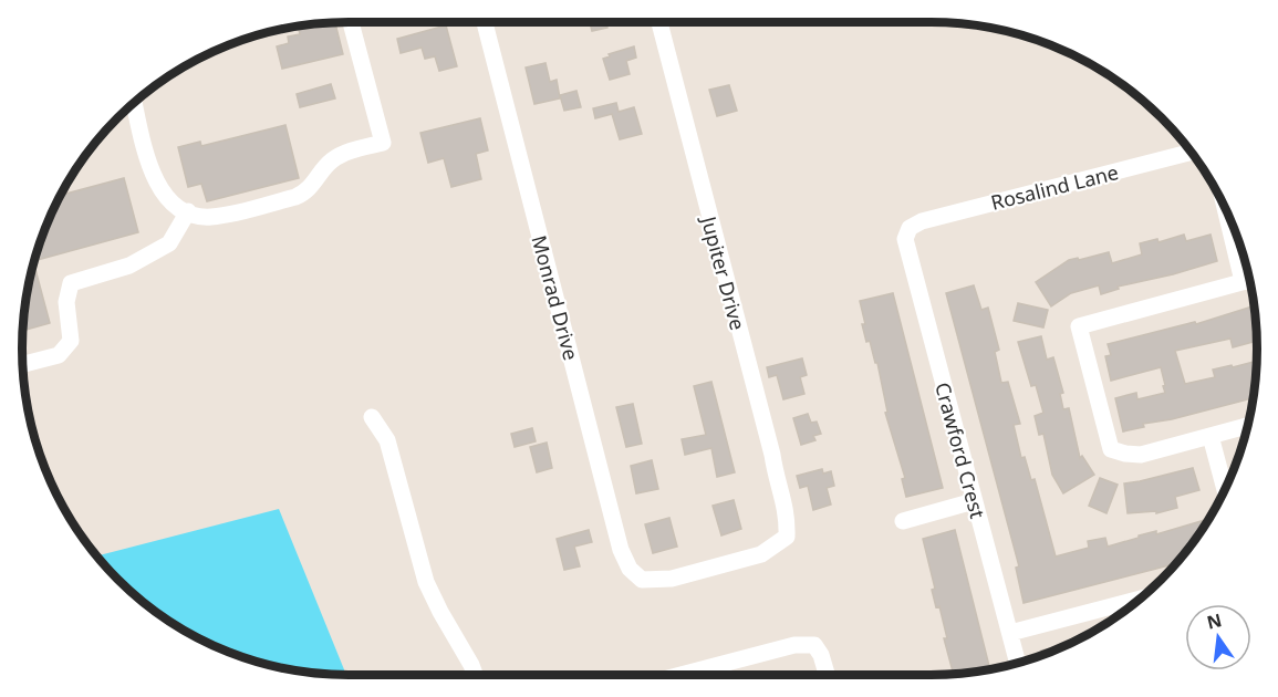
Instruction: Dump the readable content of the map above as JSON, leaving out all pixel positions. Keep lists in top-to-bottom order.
{
  "streets": {
    "street": [
      "Rosalind Lane",
      "Jupiter Drive",
      "Monrad Drive",
      "Crawford Crest"
    ]
  },
  "crossings": [
    ["Rosalind Lane", "Crawford Crest"],
    ["Jupiter Drive", "Monrad Drive"]
  ],
  "north": "top"
}
